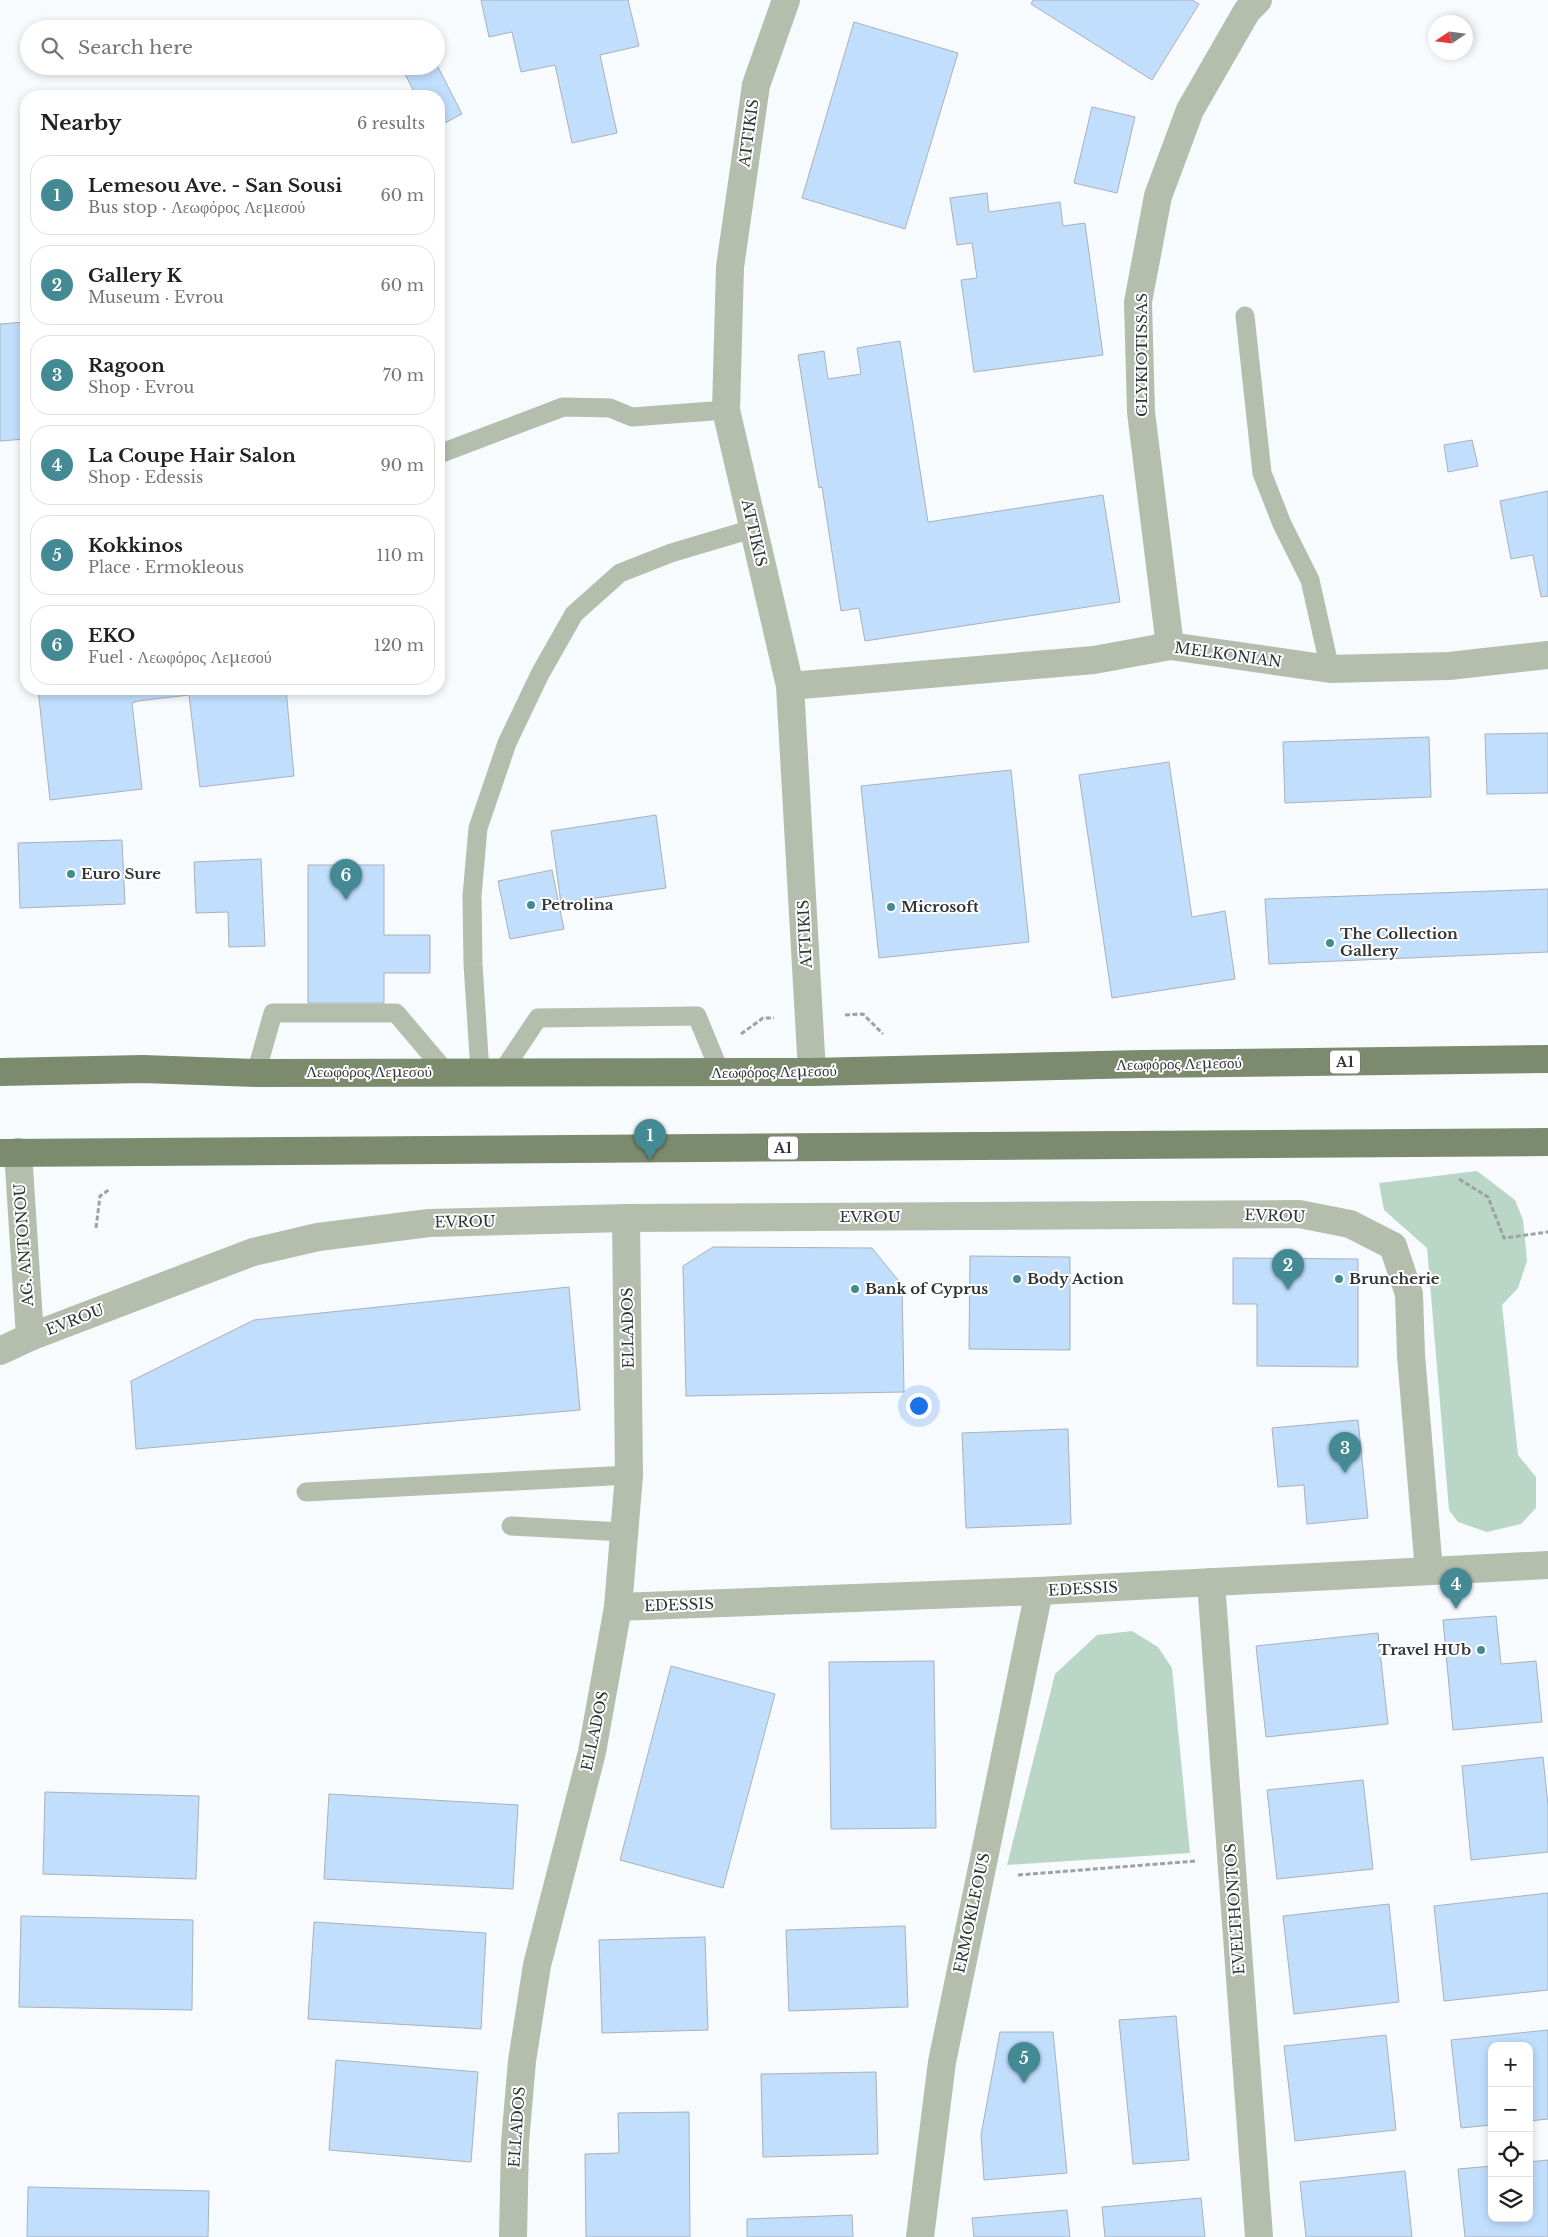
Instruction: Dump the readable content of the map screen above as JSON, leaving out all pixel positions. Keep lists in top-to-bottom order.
{
  "streets": {
    "main road": ["A1", "Λεωφόρος Λεμεσού"],
    "street": [
      "ATTIKIS",
      "GLYKIOTISSAS",
      "MELKONIAN",
      "EVROU",
      "AG. ANTONOU",
      "ELLADOS",
      "EDESSIS",
      "EVELTHONTOS",
      "ERMOKLEOUS"
    ]
  },
  "crossings": [
    ["ATTIKIS", "MELKONIAN"],
    ["ATTIKIS", "Λεωφόρος Λεμεσού"],
    ["GLYKIOTISSAS", "MELKONIAN"],
    ["A1", "AG. ANTONOU"],
    ["EVROU", "AG. ANTONOU"],
    ["EVROU", "ELLADOS"],
    ["EVROU", "EDESSIS"],
    ["ELLADOS", "EDESSIS"],
    ["EDESSIS", "EVELTHONTOS"],
    ["EDESSIS", "ERMOKLEOUS"]
  ],
  "places": [
    "Euro Sure",
    "Petrolina",
    "Microsoft",
    "The Collection Gallery",
    "Body Action",
    "Bruncherie",
    "Bank of Cyprus",
    "Travel HUb"
  ],
  "north": "left",
  "page": {
    "search": "Search here",
    "heading": ["Nearby", "6 results"],
    "list": [
      {
        "mark": "1",
        "name": "Lemesou Ave. - San Sousi",
        "note": "Bus stop · Λεωφόρος Λεμεσού",
        "value": "60 m"
      },
      {
        "mark": "2",
        "name": "Gallery K",
        "note": "Museum · Evrou",
        "value": "60 m"
      },
      {
        "mark": "3",
        "name": "Ragoon",
        "note": "Shop · Evrou",
        "value": "70 m"
      },
      {
        "mark": "4",
        "name": "La Coupe Hair Salon",
        "note": "Shop · Edessis",
        "value": "90 m"
      },
      {
        "mark": "5",
        "name": "Kokkinos",
        "note": "Place · Ermokleous",
        "value": "110 m"
      },
      {
        "mark": "6",
        "name": "EKO",
        "note": "Fuel · Λεωφόρος Λεμεσού",
        "value": "120 m"
      }
    ],
    "pins": [
      "6",
      "1",
      "2",
      "3",
      "4",
      "5"
    ],
    "map_buttons": ["+", "−"]
  }
}
